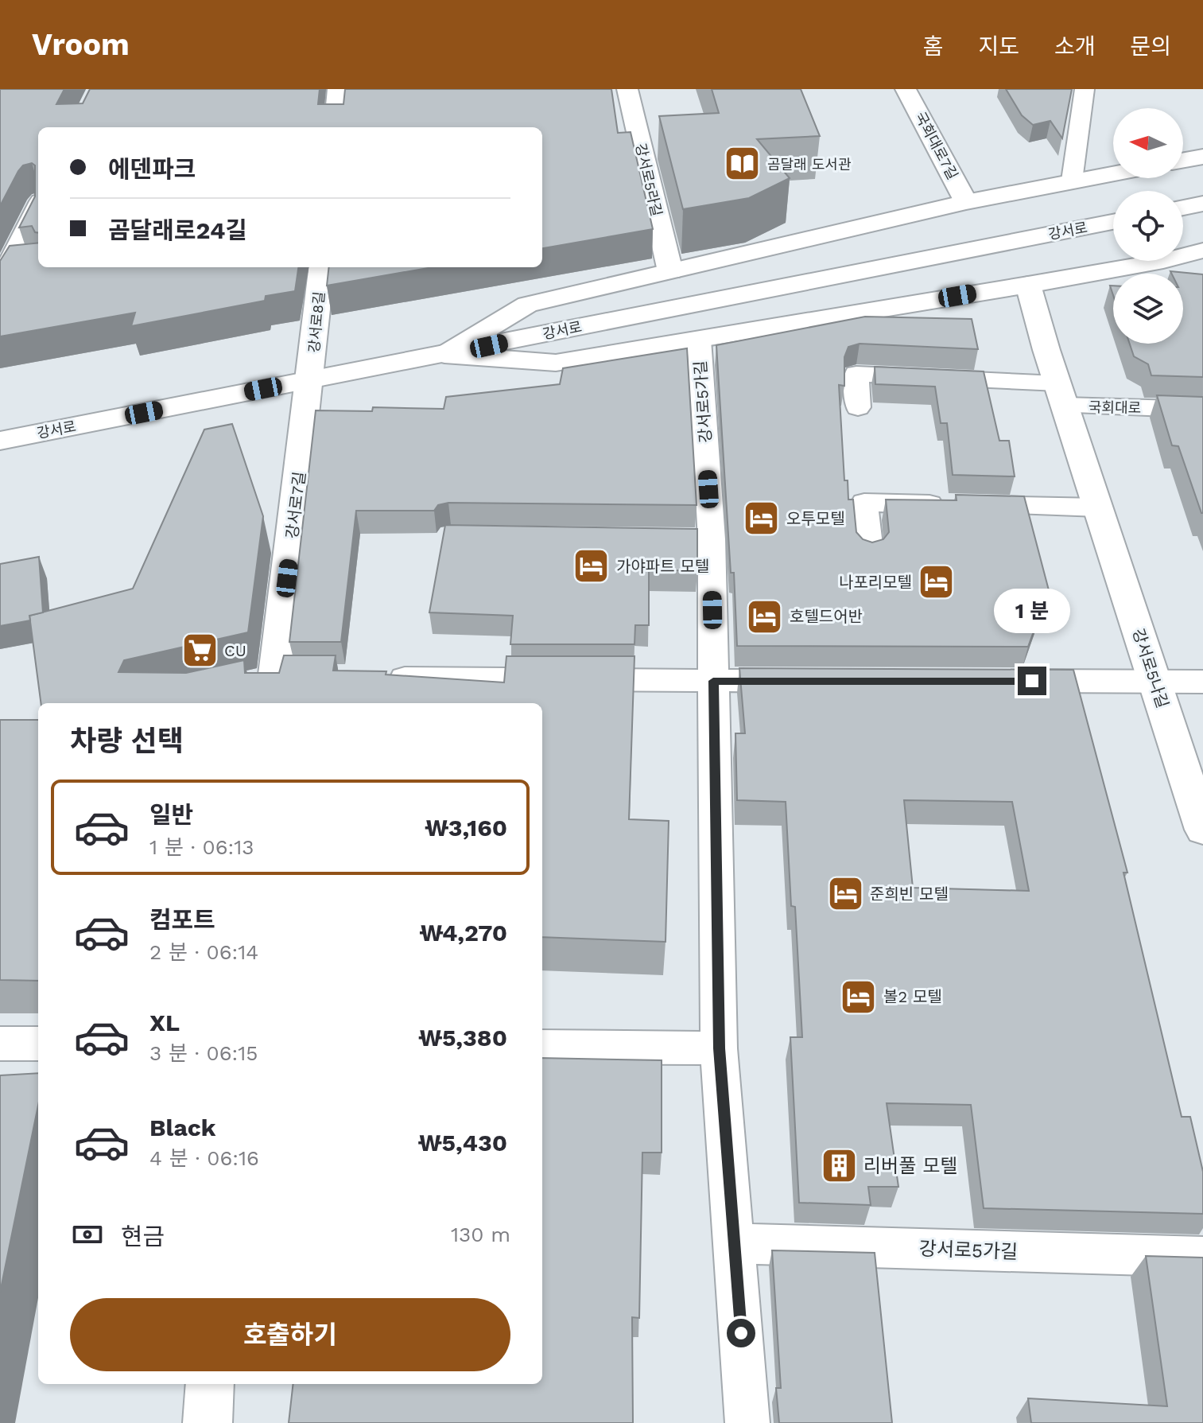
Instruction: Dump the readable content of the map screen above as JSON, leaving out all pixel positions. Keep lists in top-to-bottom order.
{
  "streets": {
    "main road": [
      "국회대로7길",
      "강서로5라길",
      "강서로",
      "강서로8길",
      "강서로7길",
      "강서로5나길"
    ],
    "lane": ["강서로5가길", "국회대로"]
  },
  "crossings": [
    ["강서로", "강서로8길"],
    ["강서로", "강서로7길"],
    ["강서로8길", "강서로7길"],
    ["국회대로", "강서로5나길"]
  ],
  "places": {
    "library": ["곰달래 도서관"],
    "hotel": [
      "오투모텔",
      "가야파트 모텔",
      "나포리모텔",
      "호텔드어반",
      "준희빈 모텔",
      "볼2 모텔"
    ],
    "supermarket": ["CU"],
    "building": ["리버풀 모텔"]
  },
  "north": "left",
  "page": {
    "header": "Vroom",
    "nav": [
      "홈",
      "지도",
      "소개",
      "문의"
    ],
    "banner": ["에덴파크", "곰달래로24길"],
    "bubble": "1 분",
    "heading": "차량 선택",
    "list": [
      {
        "name": "일반",
        "note": "1 분 · 06:13",
        "value": "₩3,160"
      },
      {
        "name": "컴포트",
        "note": "2 분 · 06:14",
        "value": "₩4,270"
      },
      {
        "name": "XL",
        "note": "3 분 · 06:15",
        "value": "₩5,380"
      },
      {
        "name": "Black",
        "note": "4 분 · 06:16",
        "value": "₩5,430"
      }
    ],
    "pay": ["현금", "130 m"],
    "buttons": "호출하기"
  }
}
